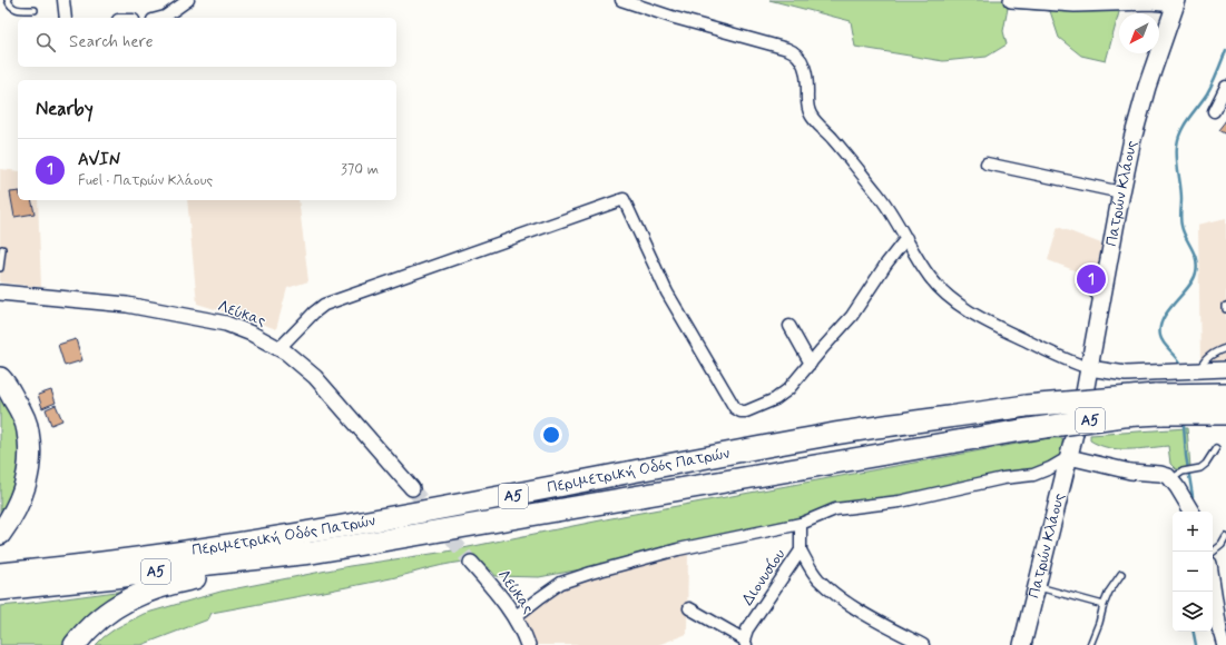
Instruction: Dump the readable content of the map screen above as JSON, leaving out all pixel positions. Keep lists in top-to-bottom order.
{
  "streets": {
    "highway": ["Α5", "Περιμετρική Οδός Πατρών"],
    "main road": ["Πατρών Κλάους"],
    "street": ["Λεύκας", "Διονυσίου"]
  },
  "north": "bottom left",
  "page": {
    "search": "Search here",
    "heading": "Nearby",
    "list": [
      {
        "mark": "1",
        "name": "AVIN",
        "note": "Fuel · Πατρών Κλάους",
        "value": "370 m"
      }
    ],
    "pins": "1",
    "map_buttons": ["+", "−"]
  }
}
